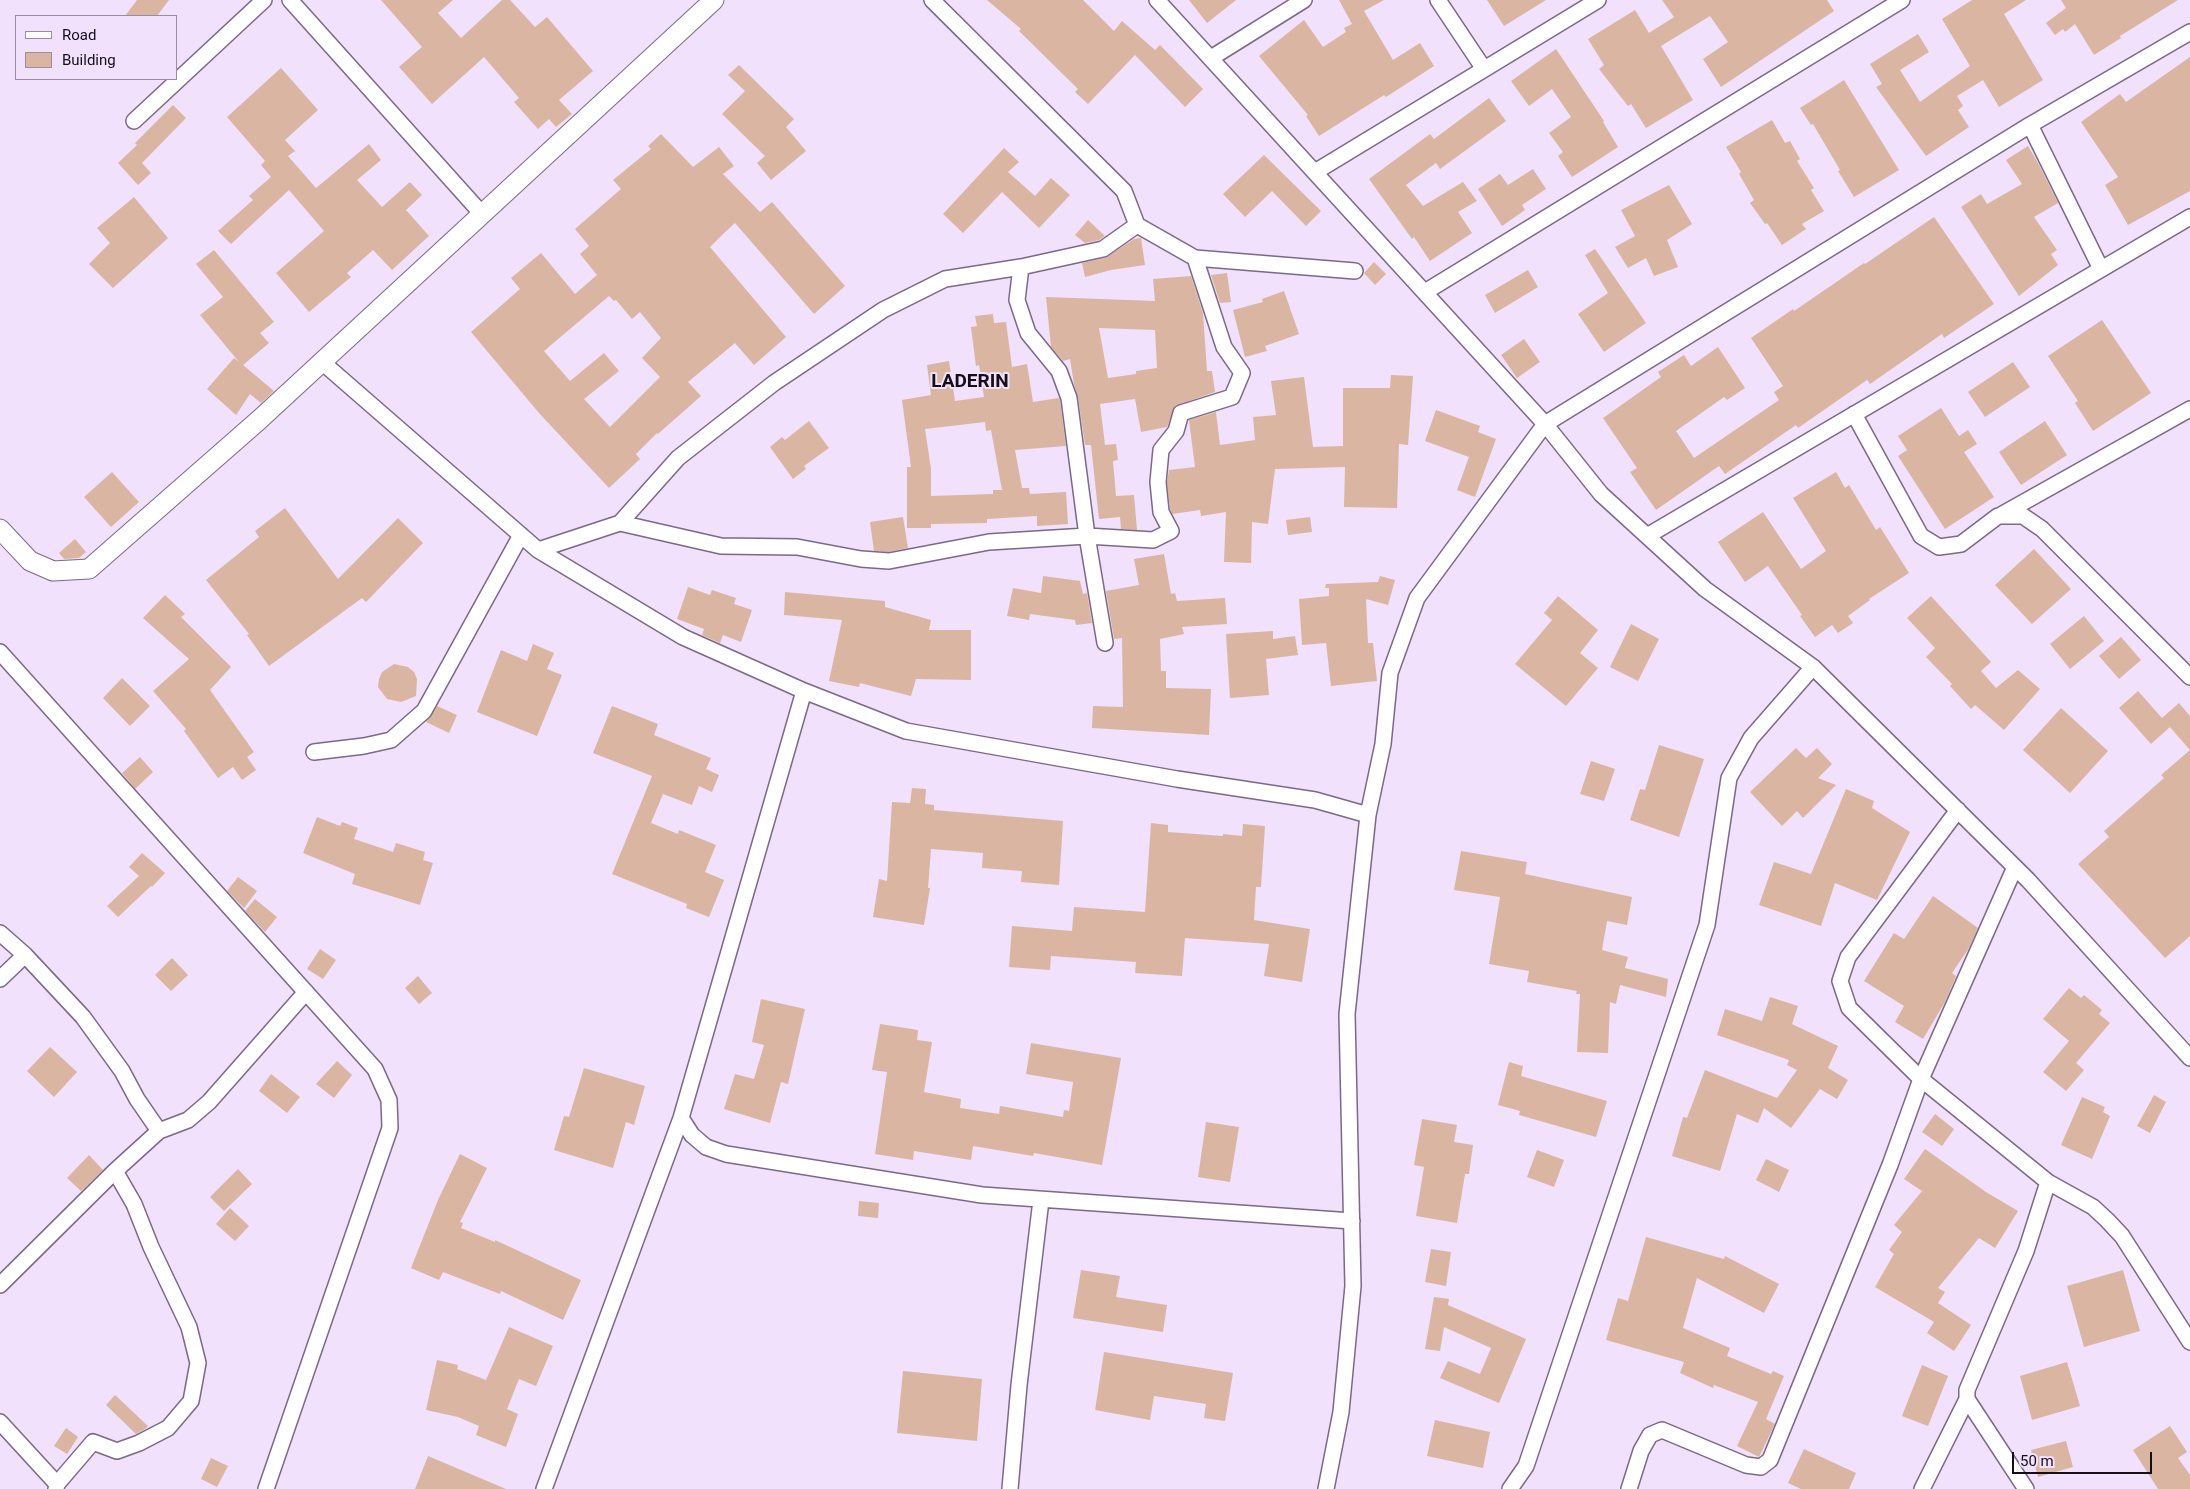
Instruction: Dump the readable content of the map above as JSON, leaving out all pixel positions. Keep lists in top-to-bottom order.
{
  "districts": ["LADERIN"],
  "legend": ["Road", "Building"],
  "scale_bar": "50 m"
}
